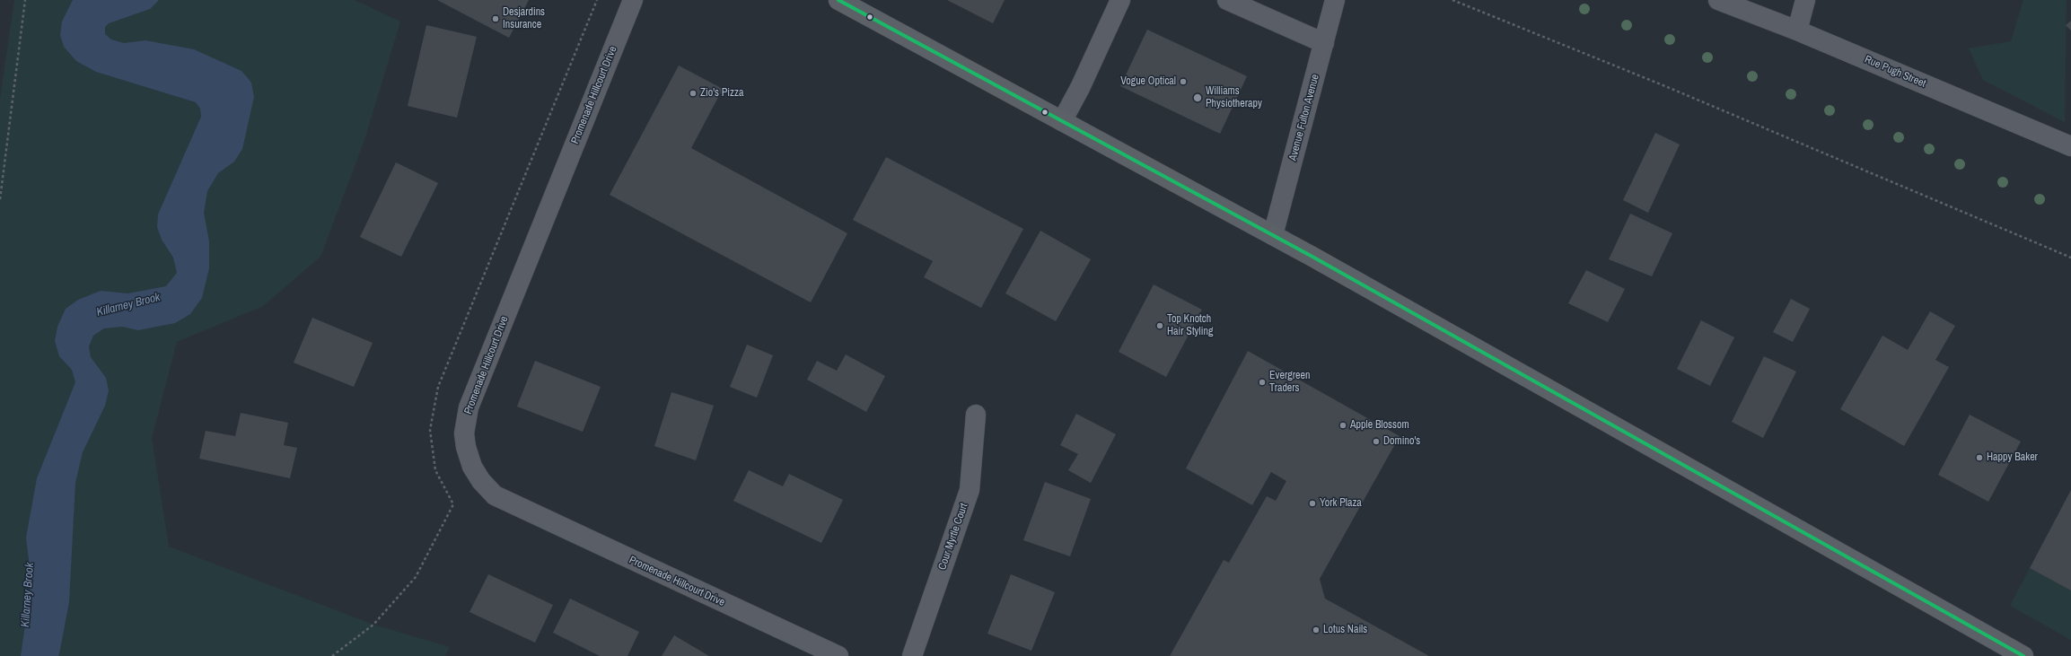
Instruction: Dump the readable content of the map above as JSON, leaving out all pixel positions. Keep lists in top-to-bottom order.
{
  "streets": {
    "street": [
      "Rue Pugh Street",
      "Promenade Hillcourt Drive",
      "Avenue Fulton Avenue",
      "Cour Myrtle Court"
    ]
  },
  "water": ["Killarney Brook"],
  "places": [
    "Desjardins Insurance",
    "Vogue Optical",
    "Zio's Pizza",
    "Williams Physiotherapy",
    "Top Knotch Hair Styling",
    "Evergreen Traders",
    "Apple Blossom",
    "Domino's",
    "Happy Baker",
    "York Plaza",
    "Lotus Nails"
  ]
}
